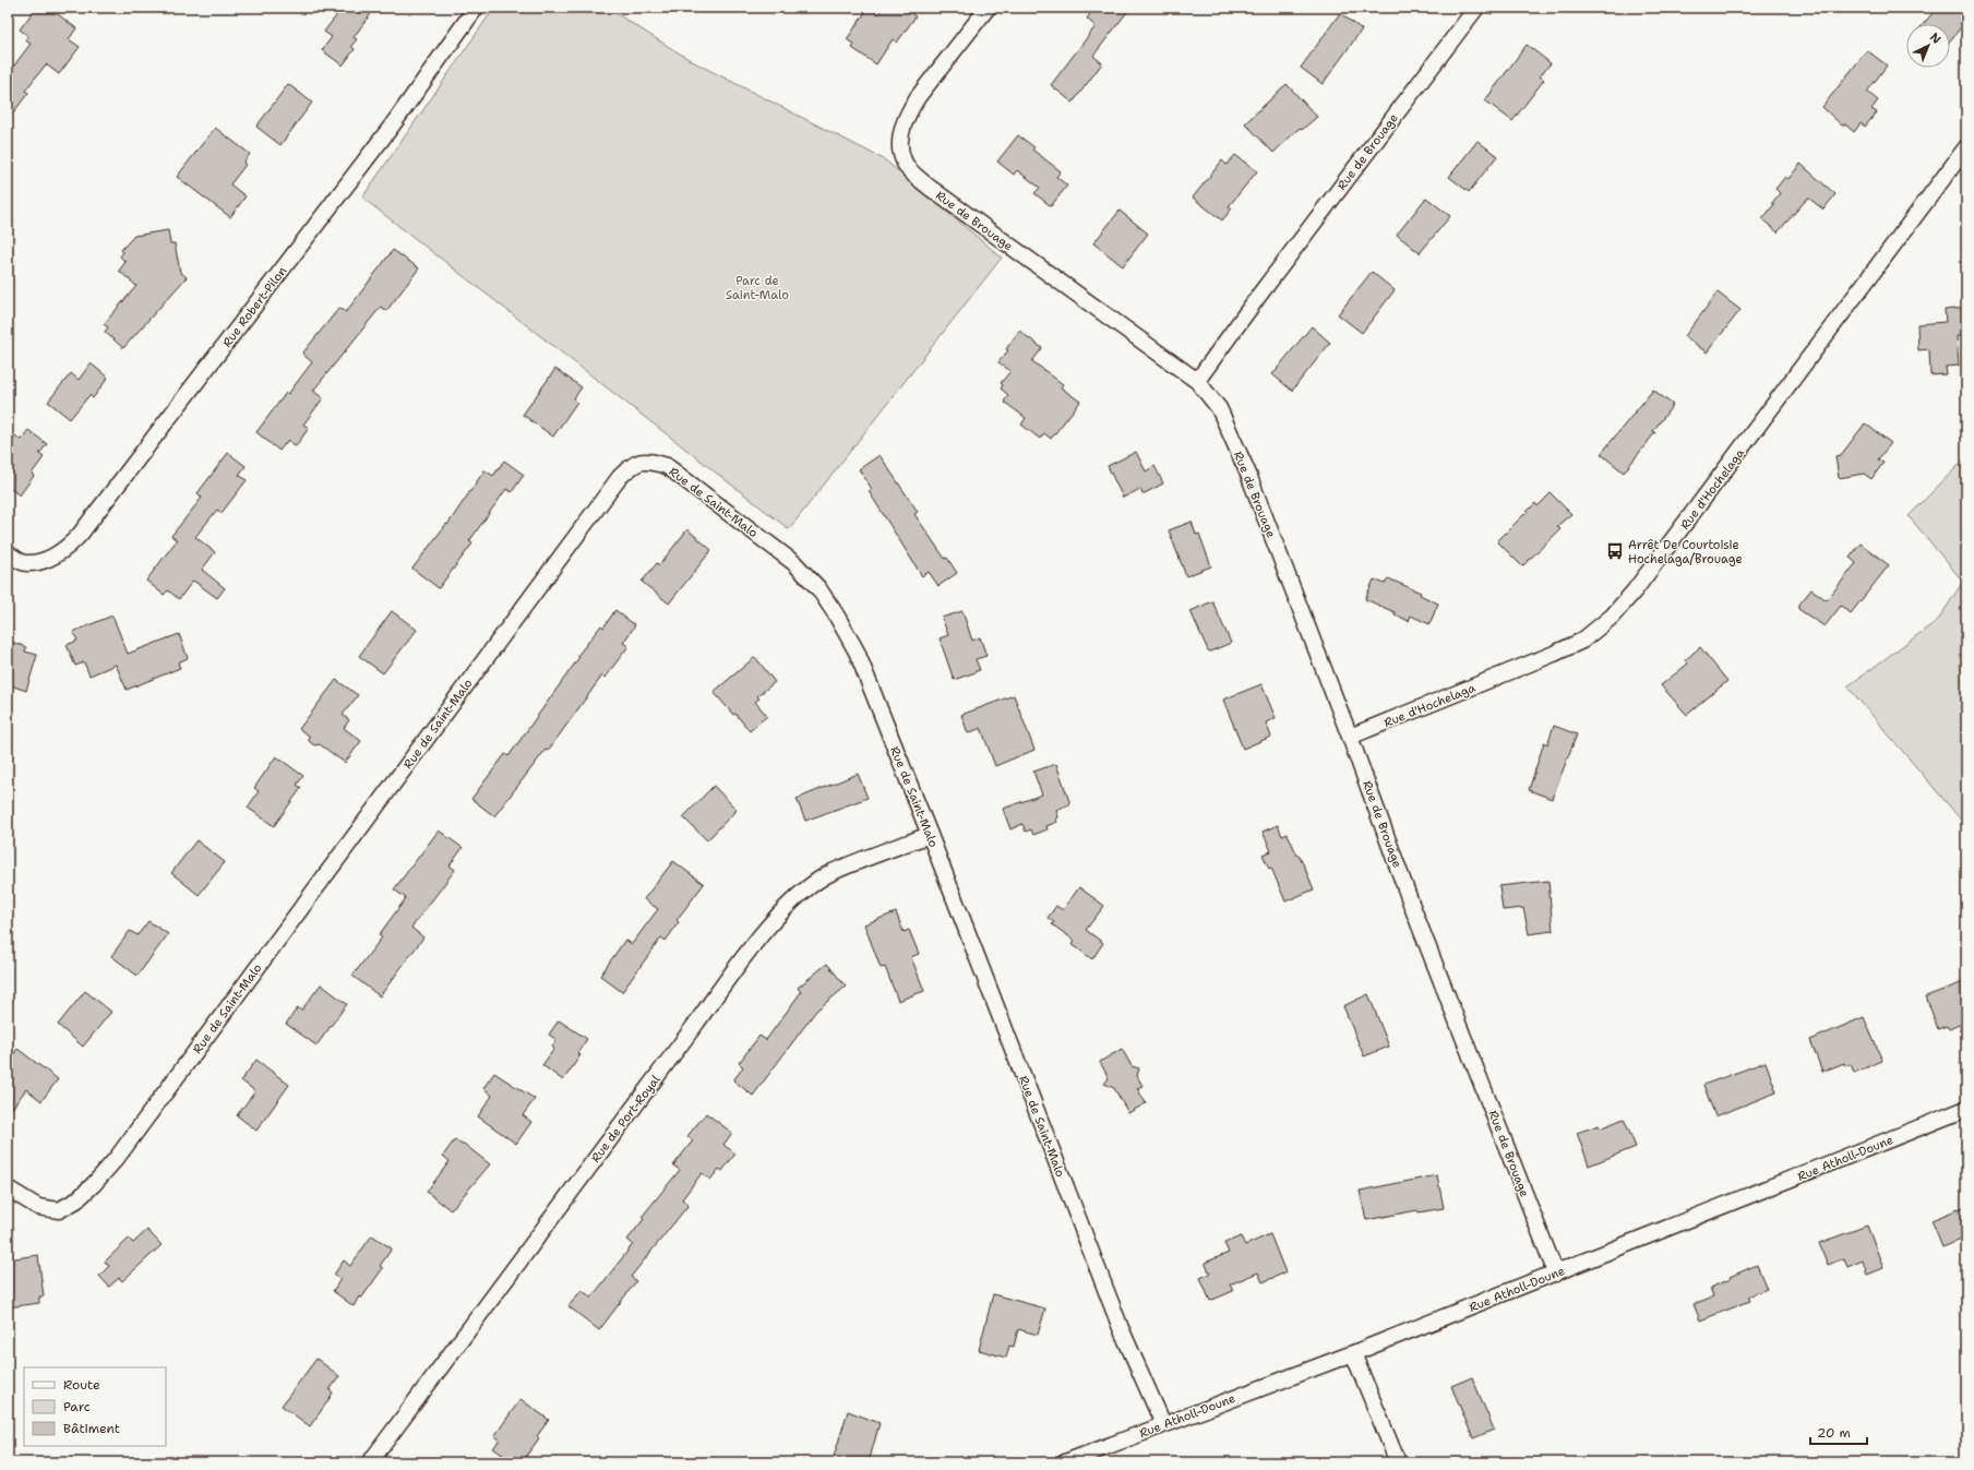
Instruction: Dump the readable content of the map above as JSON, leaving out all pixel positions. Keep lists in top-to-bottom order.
{
  "streets": {
    "street": [
      "Rue de Brouage",
      "Rue Robert-Pilon",
      "Rue d'Hochelaga",
      "Rue de Saint-Malo",
      "Rue de Port-Royal",
      "Rue Atholl-Doune"
    ]
  },
  "crossings": [
    ["Rue de Brouage", "Rue d'Hochelaga"],
    ["Rue de Brouage", "Rue Atholl-Doune"],
    ["Rue de Saint-Malo", "Rue de Port-Royal"],
    ["Rue de Saint-Malo", "Rue Atholl-Doune"]
  ],
  "parks": ["Parc de Saint-Malo"],
  "places": {
    "bus stop": ["Arrêt De Courtoisie Hochelaga/Brouage"]
  },
  "legend": ["Route", "Parc", "Bâtiment"],
  "scale_bar": "20 m",
  "north": "top right"
}
